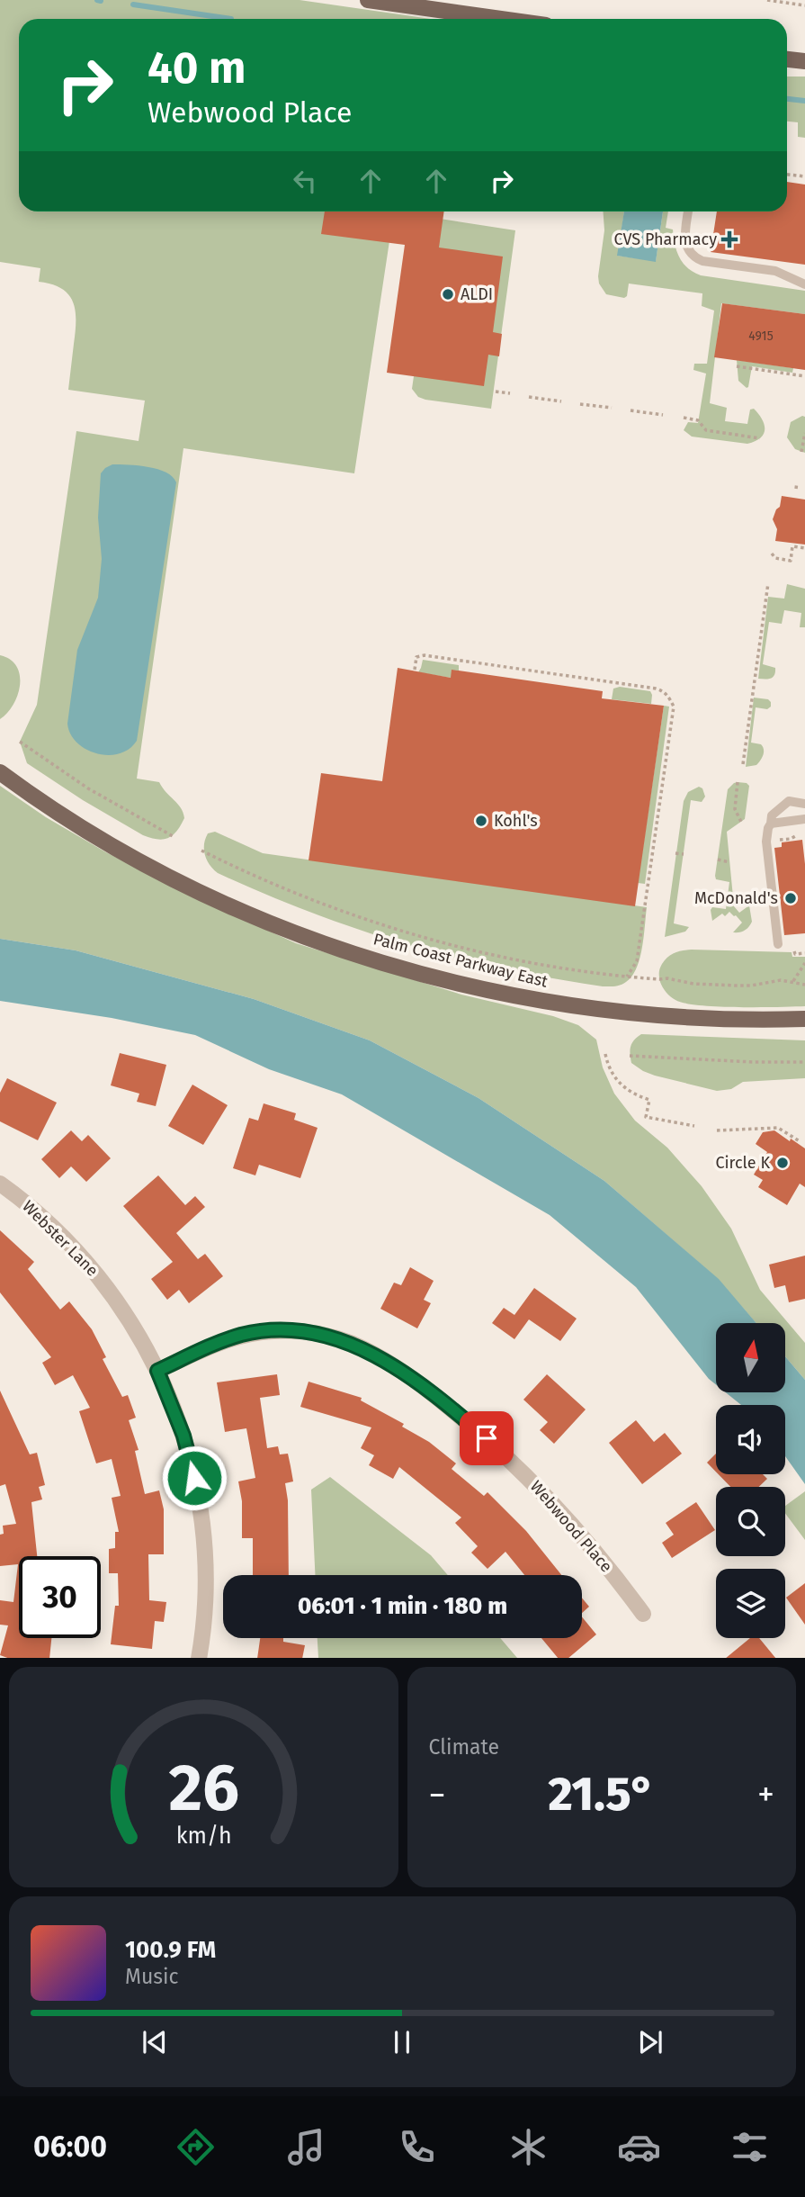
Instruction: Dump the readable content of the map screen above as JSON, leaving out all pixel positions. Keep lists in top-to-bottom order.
{
  "streets": {
    "main road": ["Palm Coast Parkway East"],
    "street": ["Webster Lane", "Webwood Place"]
  },
  "crossings": [
    ["Webster Lane", "Webwood Place"]
  ],
  "places": {
    "health": ["CVS Pharmacy"],
    "other": [
      "ALDI",
      "Kohl's",
      "McDonald's",
      "Circle K"
    ]
  },
  "house_numbers": ["4915"],
  "north": "top",
  "page": {
    "turn": ["40 m", "Webwood Place"],
    "limit": "30",
    "trip": "06:01 · 1 min · 180 m",
    "tile": "Climate",
    "heat": ["−", "21.5°", "+"],
    "song": ["100.9 FM", "Music"],
    "tabs": "06:00",
    "gauge": ["26", "km/h"]
  }
}
